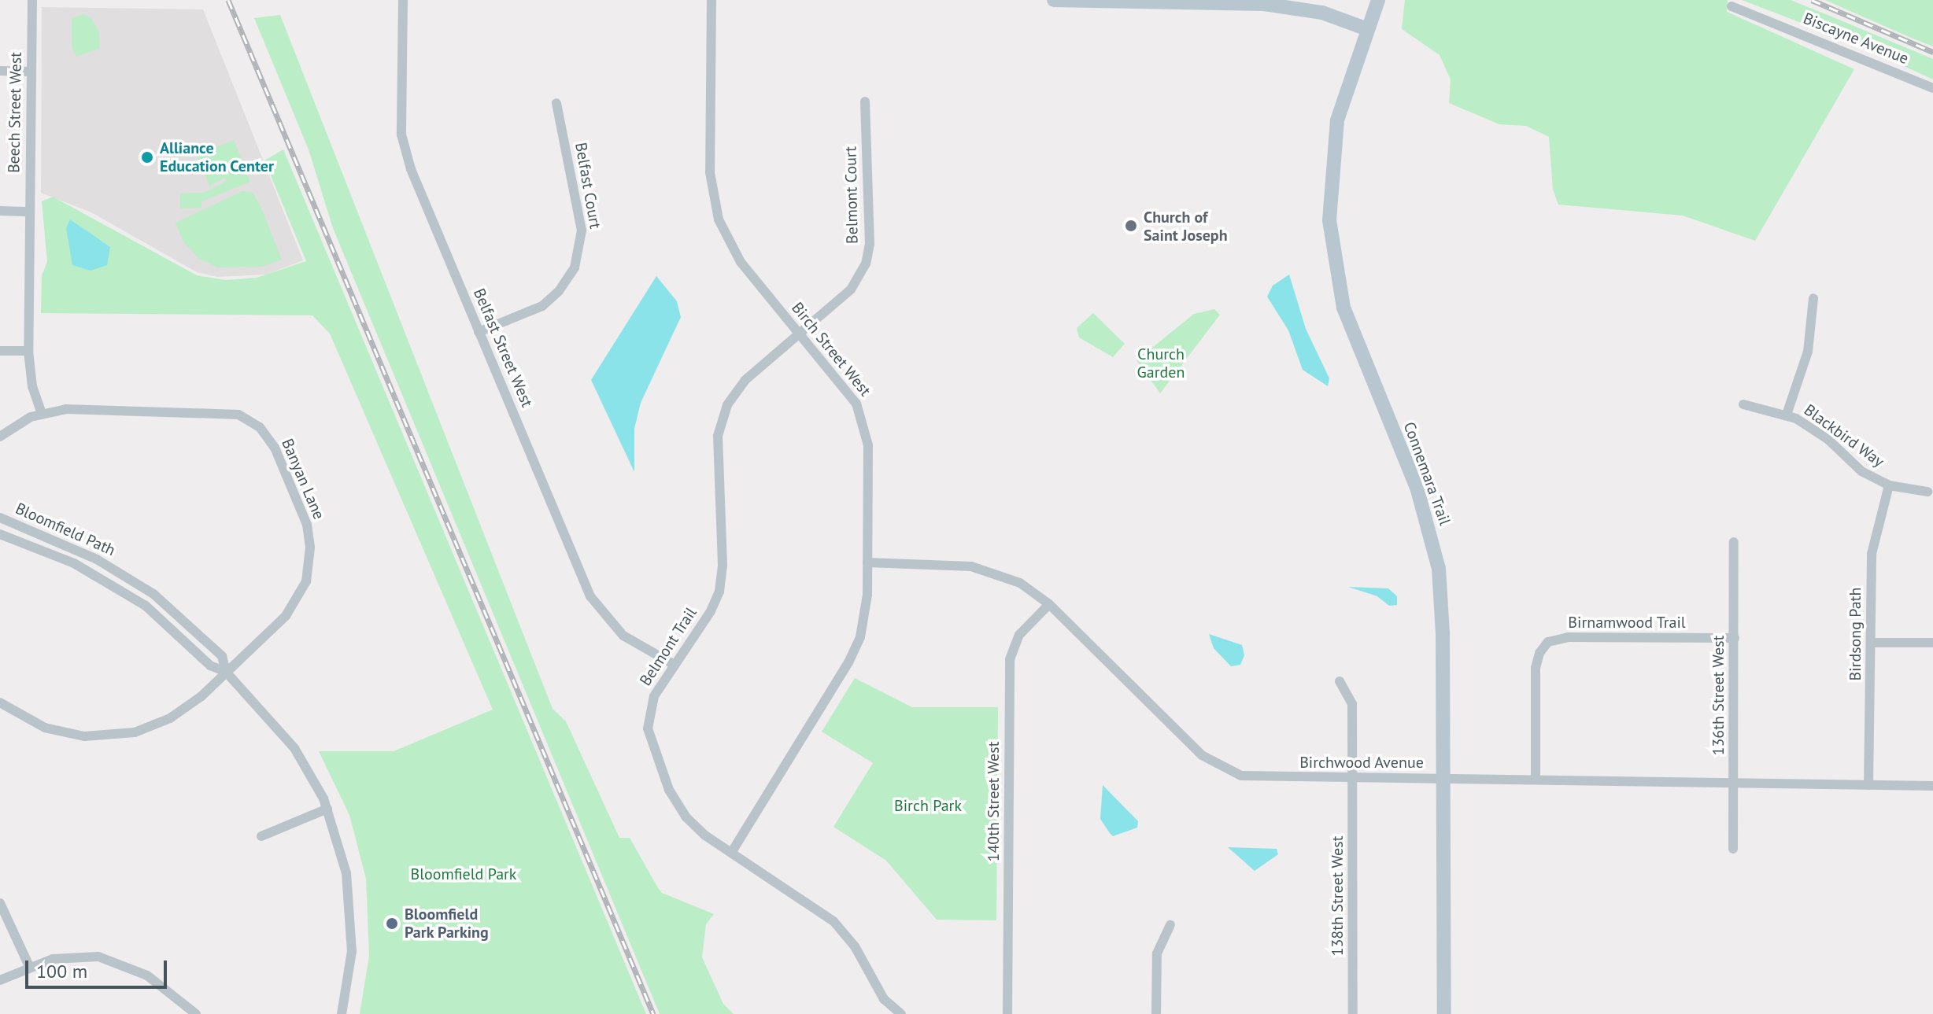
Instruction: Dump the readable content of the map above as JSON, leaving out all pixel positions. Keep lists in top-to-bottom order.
{
  "streets": {
    "street": [
      "Biscayne Avenue",
      "Beech Street West",
      "Belfast Court",
      "Belmont Court",
      "Belfast Street West",
      "Birch Street West",
      "Blackbird Way",
      "Connemara Trail",
      "Banyan Lane",
      "Bloomfield Path",
      "Birnamwood Trail",
      "Birdsong Path",
      "Belmont Trail",
      "136th Street West",
      "Birchwood Avenue",
      "140th Street West",
      "138th Street West"
    ]
  },
  "crossings": [
    ["Beech Street West", "Banyan Lane"],
    ["Belfast Court", "Belfast Street West"],
    ["Belmont Court", "Birch Street West"],
    ["Belmont Court", "Belmont Trail"],
    ["Belfast Street West", "Belmont Trail"],
    ["Birch Street West", "Belmont Trail"],
    ["Birch Street West", "Birchwood Avenue"],
    ["Blackbird Way", "Birdsong Path"],
    ["Connemara Trail", "Birchwood Avenue"],
    ["Banyan Lane", "Bloomfield Path"],
    ["Birnamwood Trail", "136th Street West"],
    ["Birnamwood Trail", "Birchwood Avenue"],
    ["Birdsong Path", "Birchwood Avenue"],
    ["136th Street West", "Birchwood Avenue"],
    ["Birchwood Avenue", "140th Street West"],
    ["Birchwood Avenue", "138th Street West"]
  ],
  "parks": ["Church Garden", "Birch Park", "Bloomfield Park"],
  "places": ["Alliance Education Center", "Church of Saint Joseph", "Bloomfield Park Parking"],
  "scale_bar": "100 m"
}
